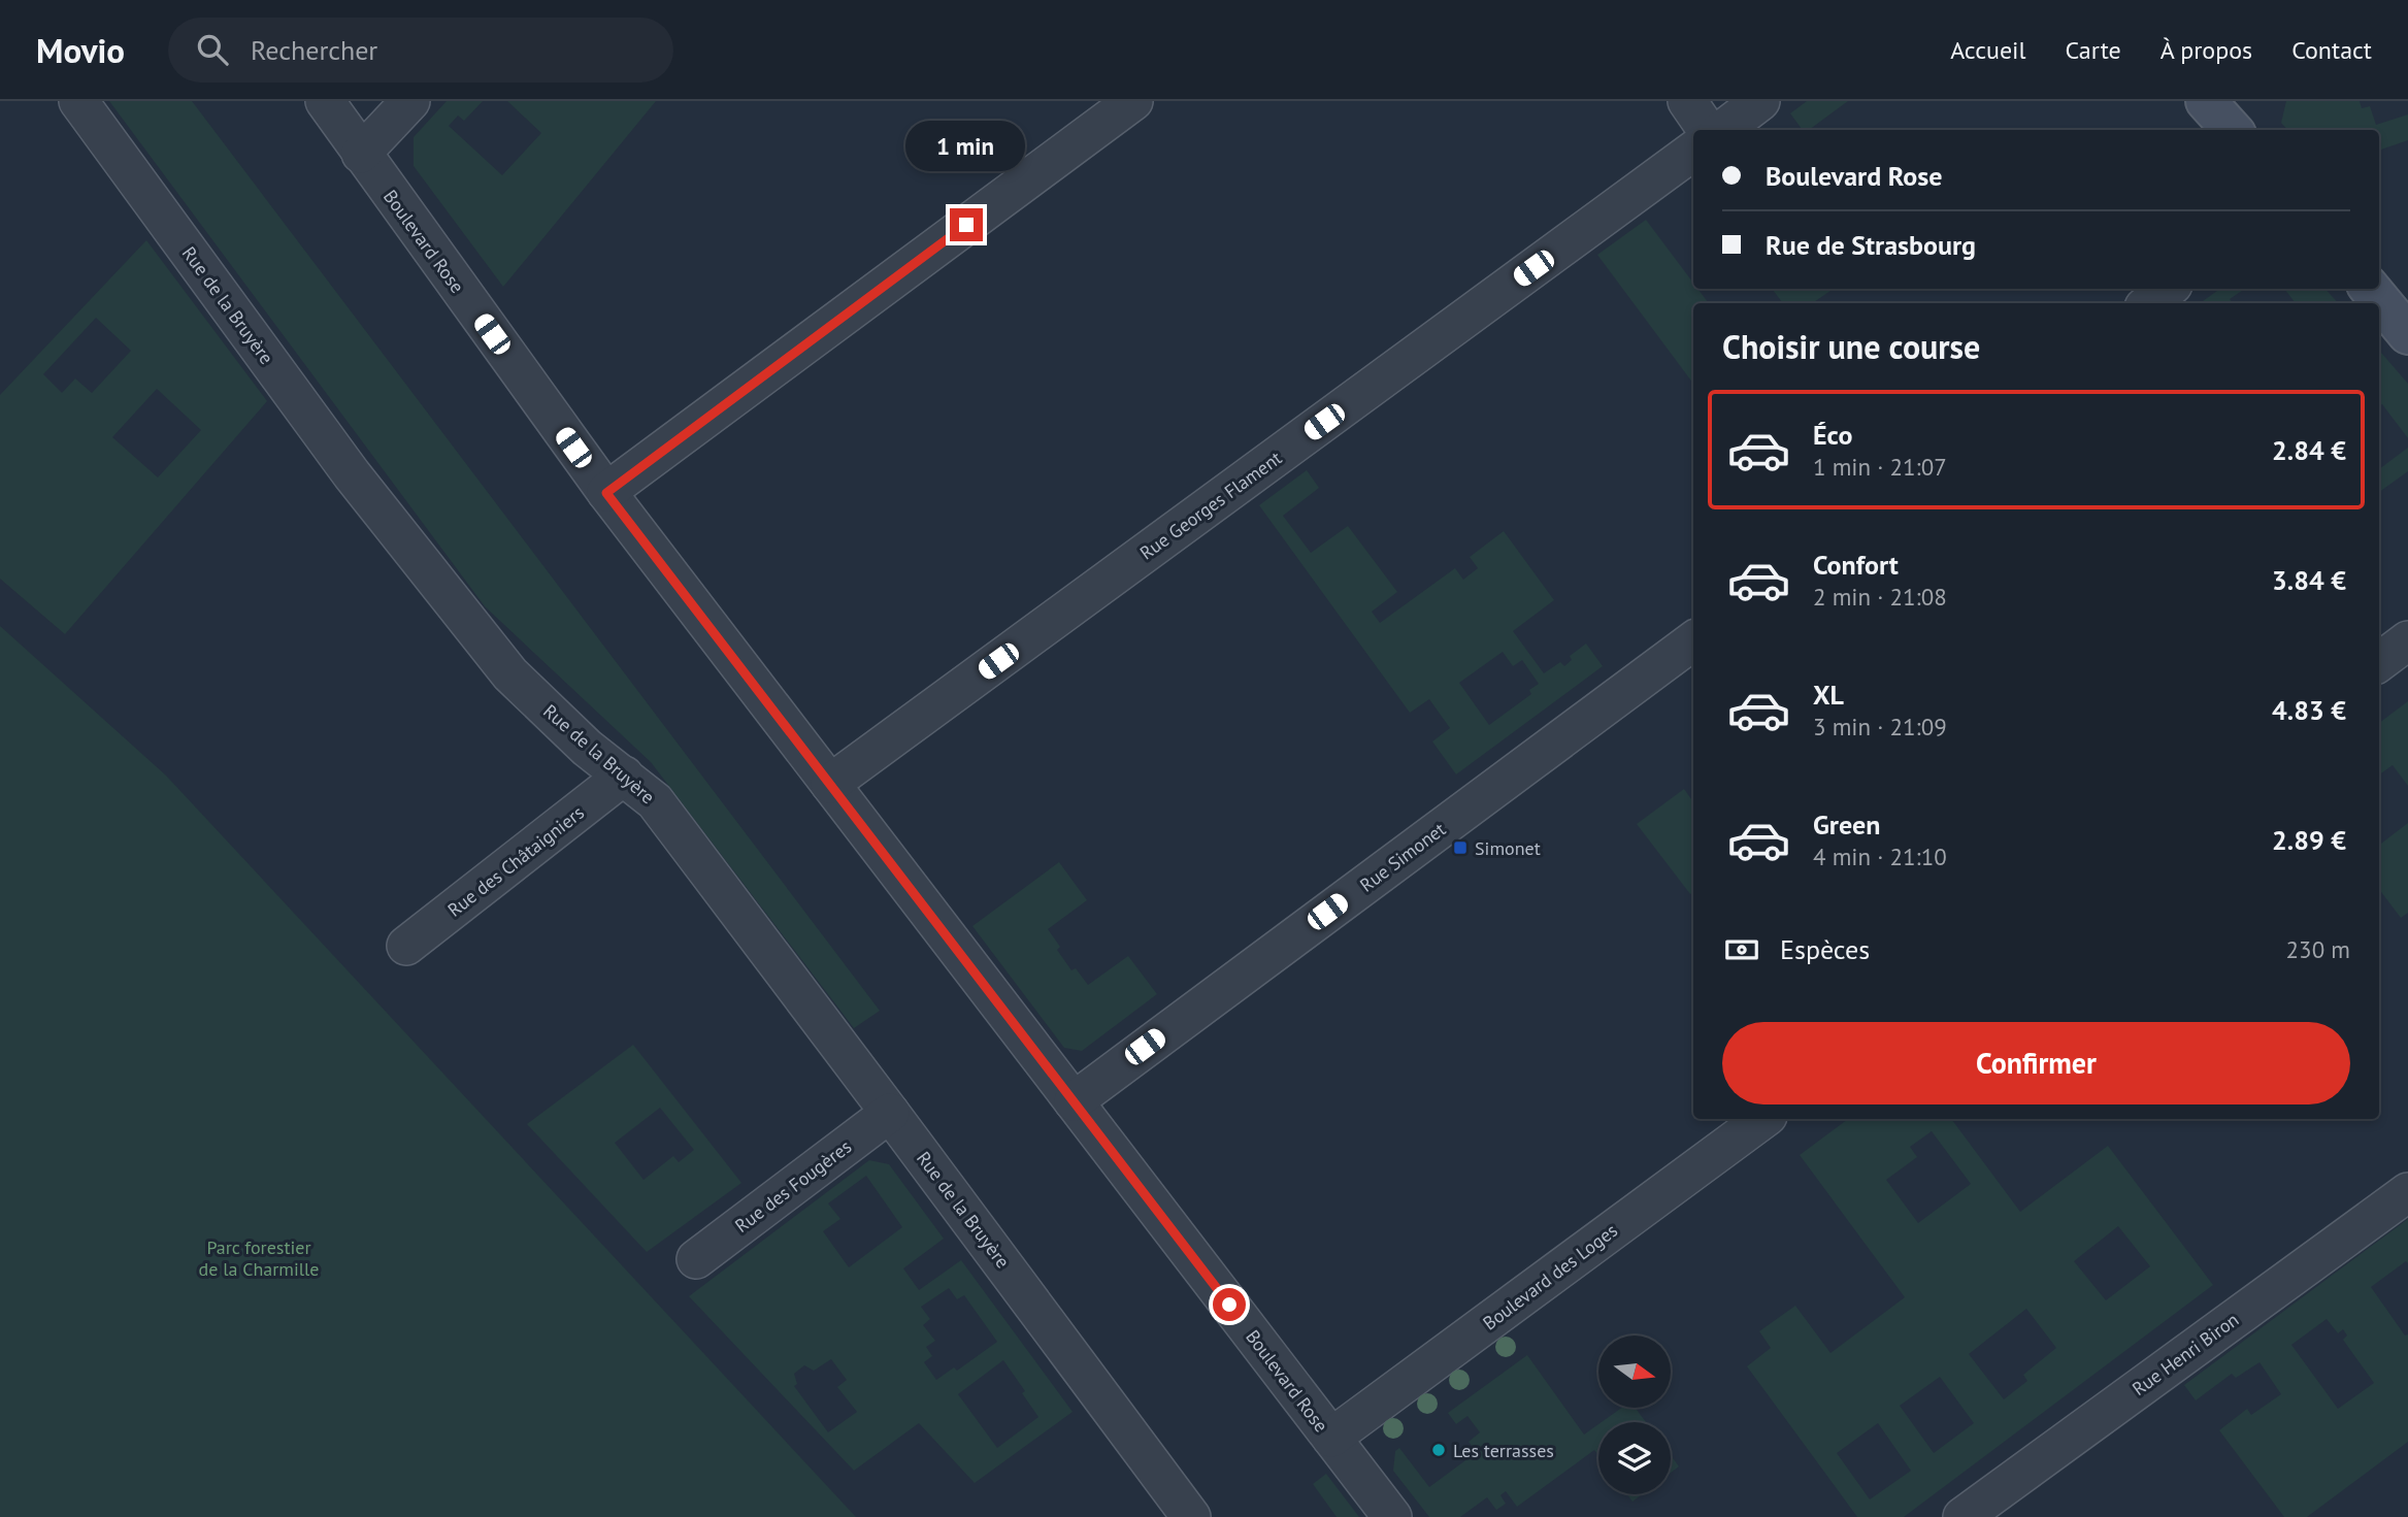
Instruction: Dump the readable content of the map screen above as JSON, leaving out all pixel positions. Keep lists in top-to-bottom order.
{
  "streets": {
    "street": [
      "Boulevard Rose",
      "Rue de la Bruyère",
      "Rue Georges Flament",
      "Rue Simonet",
      "Rue des Châtaigniers",
      "Rue des Fougères",
      "Boulevard des Loges",
      "Rue Henri Biron"
    ]
  },
  "crossings": [
    ["Boulevard Rose", "Rue Georges Flament"],
    ["Boulevard Rose", "Rue Simonet"],
    ["Boulevard Rose", "Boulevard des Loges"],
    ["Rue de la Bruyère", "Rue des Châtaigniers"],
    ["Rue de la Bruyère", "Rue des Fougères"]
  ],
  "parks": ["Parc forestier de la Charmille"],
  "places": {
    "transit": ["Simonet"],
    "other": ["Les terrasses"]
  },
  "north": "right",
  "page": {
    "header": "Movio",
    "search": "Rechercher",
    "nav": [
      "Accueil",
      "Carte",
      "À propos",
      "Contact"
    ],
    "bubble": "1 min",
    "banner": ["Boulevard Rose", "Rue de Strasbourg"],
    "heading": "Choisir une course",
    "list": [
      {
        "name": "Éco",
        "note": "1 min · 21:07",
        "value": "2.84 €"
      },
      {
        "name": "Confort",
        "note": "2 min · 21:08",
        "value": "3.84 €"
      },
      {
        "name": "XL",
        "note": "3 min · 21:09",
        "value": "4.83 €"
      },
      {
        "name": "Green",
        "note": "4 min · 21:10",
        "value": "2.89 €"
      }
    ],
    "pay": ["Espèces", "230 m"],
    "buttons": "Confirmer"
  }
}
